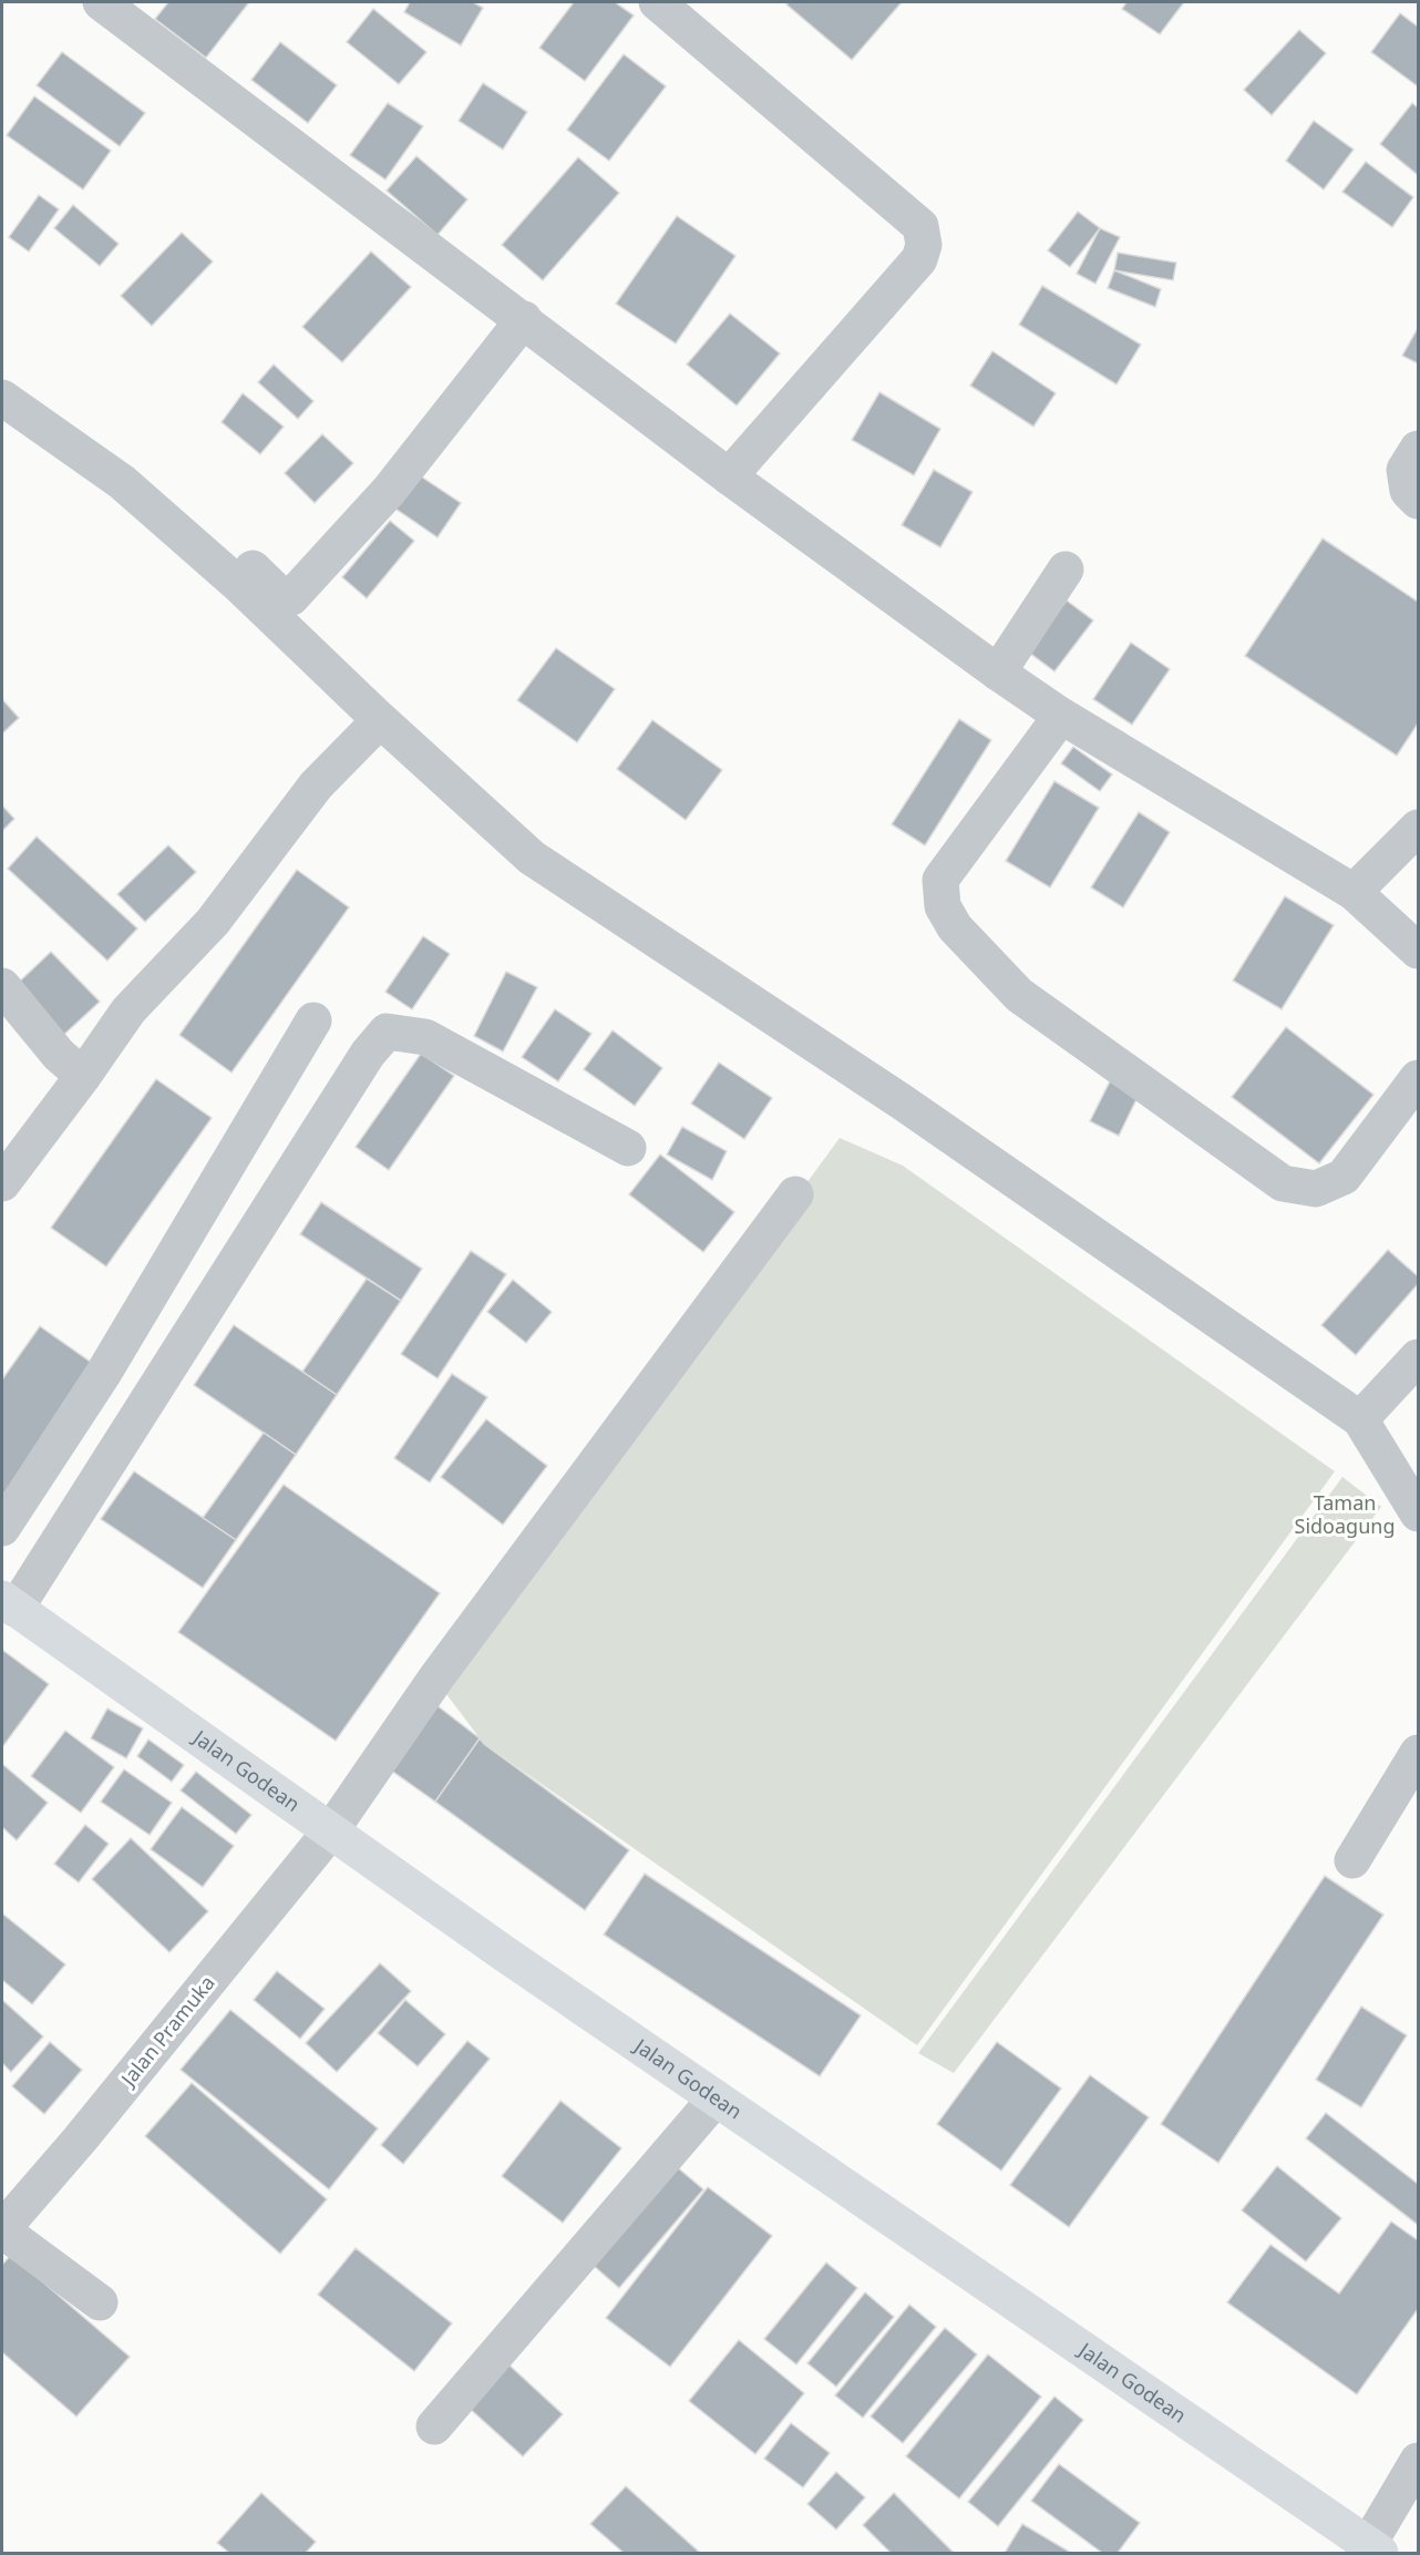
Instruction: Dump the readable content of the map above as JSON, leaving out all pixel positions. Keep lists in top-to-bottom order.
{
  "streets": {
    "main road": ["Jalan Godean"],
    "street": ["Jalan Pramuka"]
  },
  "crossings": [
    ["Jalan Godean", "Jalan Pramuka"]
  ],
  "parks": ["Taman Sidoagung"]
}
